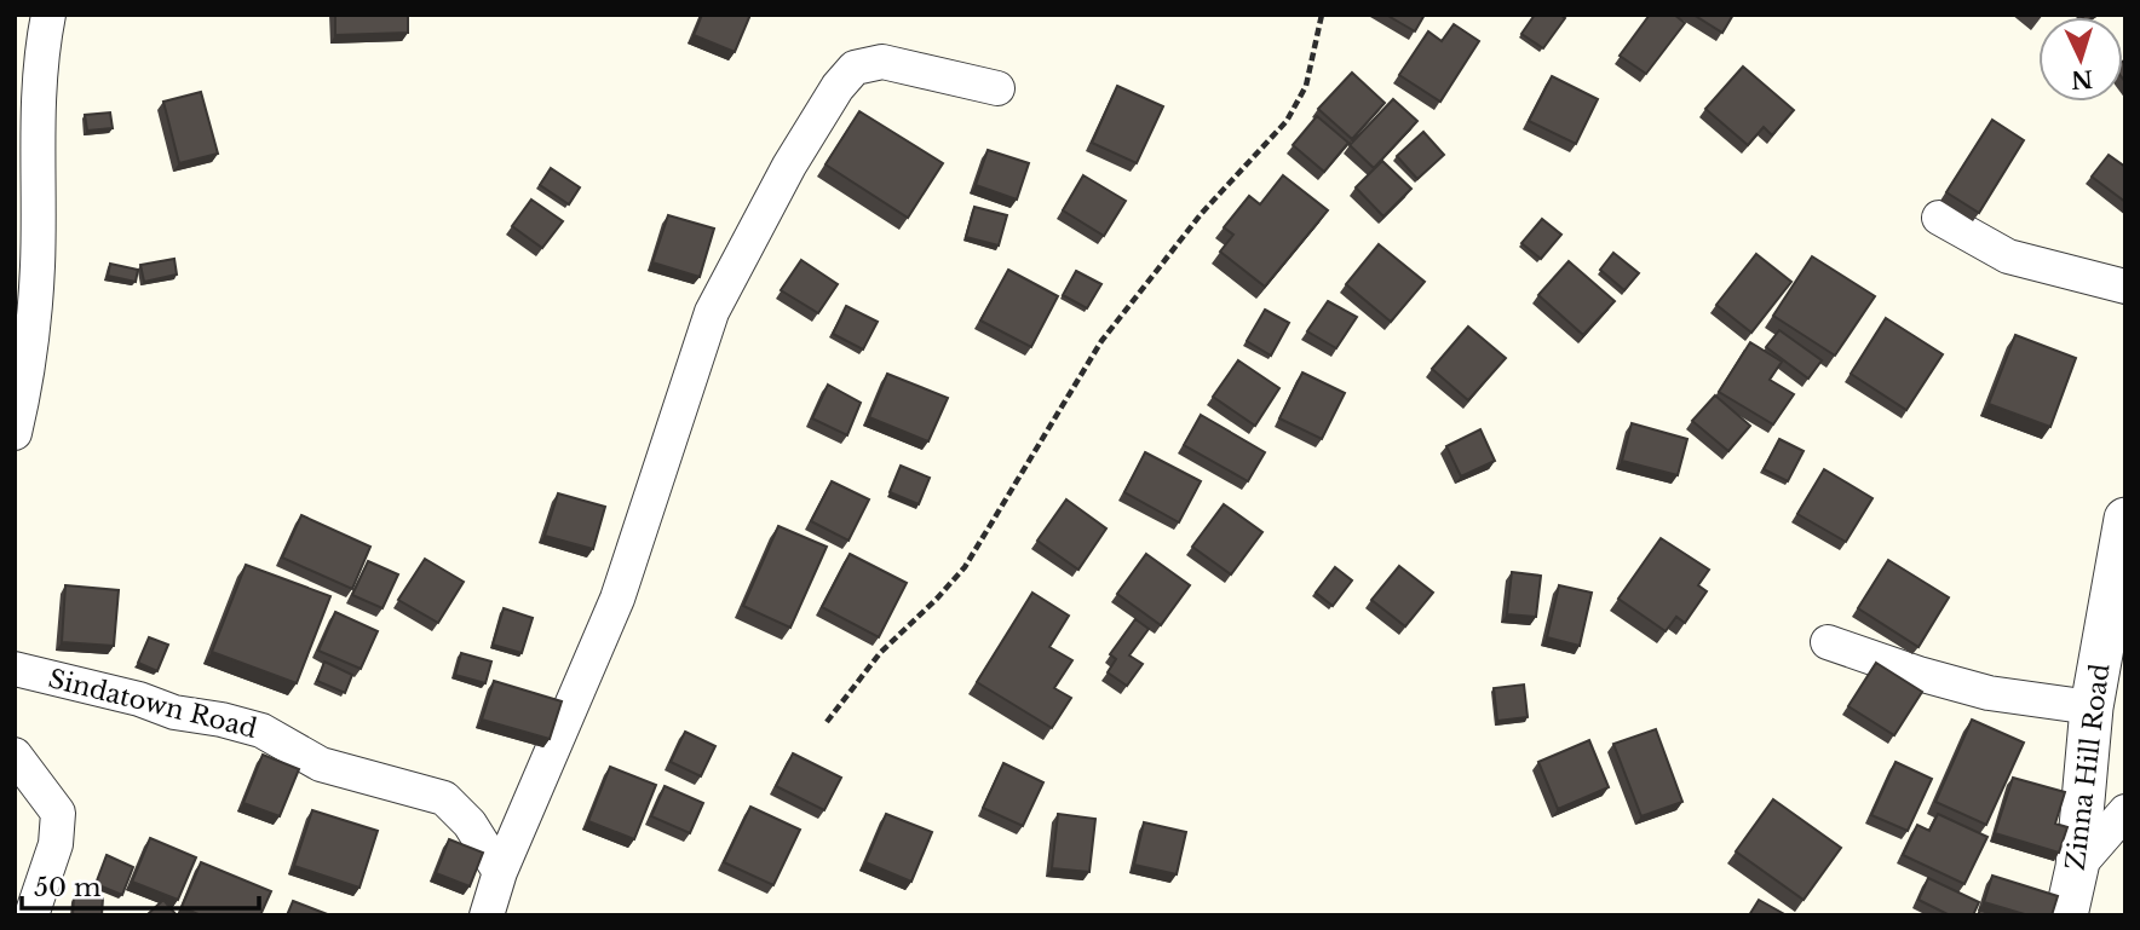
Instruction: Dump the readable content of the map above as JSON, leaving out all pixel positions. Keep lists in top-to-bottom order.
{
  "streets": {
    "street": ["Sindatown Road", "Zinna Hill Road"]
  },
  "scale_bar": "50 m",
  "north": "bottom"
}
